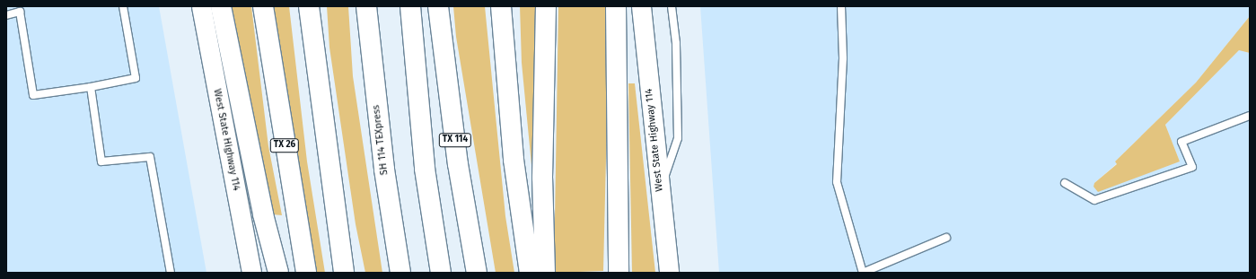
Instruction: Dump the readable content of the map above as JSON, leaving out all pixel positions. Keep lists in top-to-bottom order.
{
  "streets": {
    "highway": ["SH 114 TEXpress", "TX 114", "TX 26"],
    "main road": ["West State Highway 114"]
  }
}
